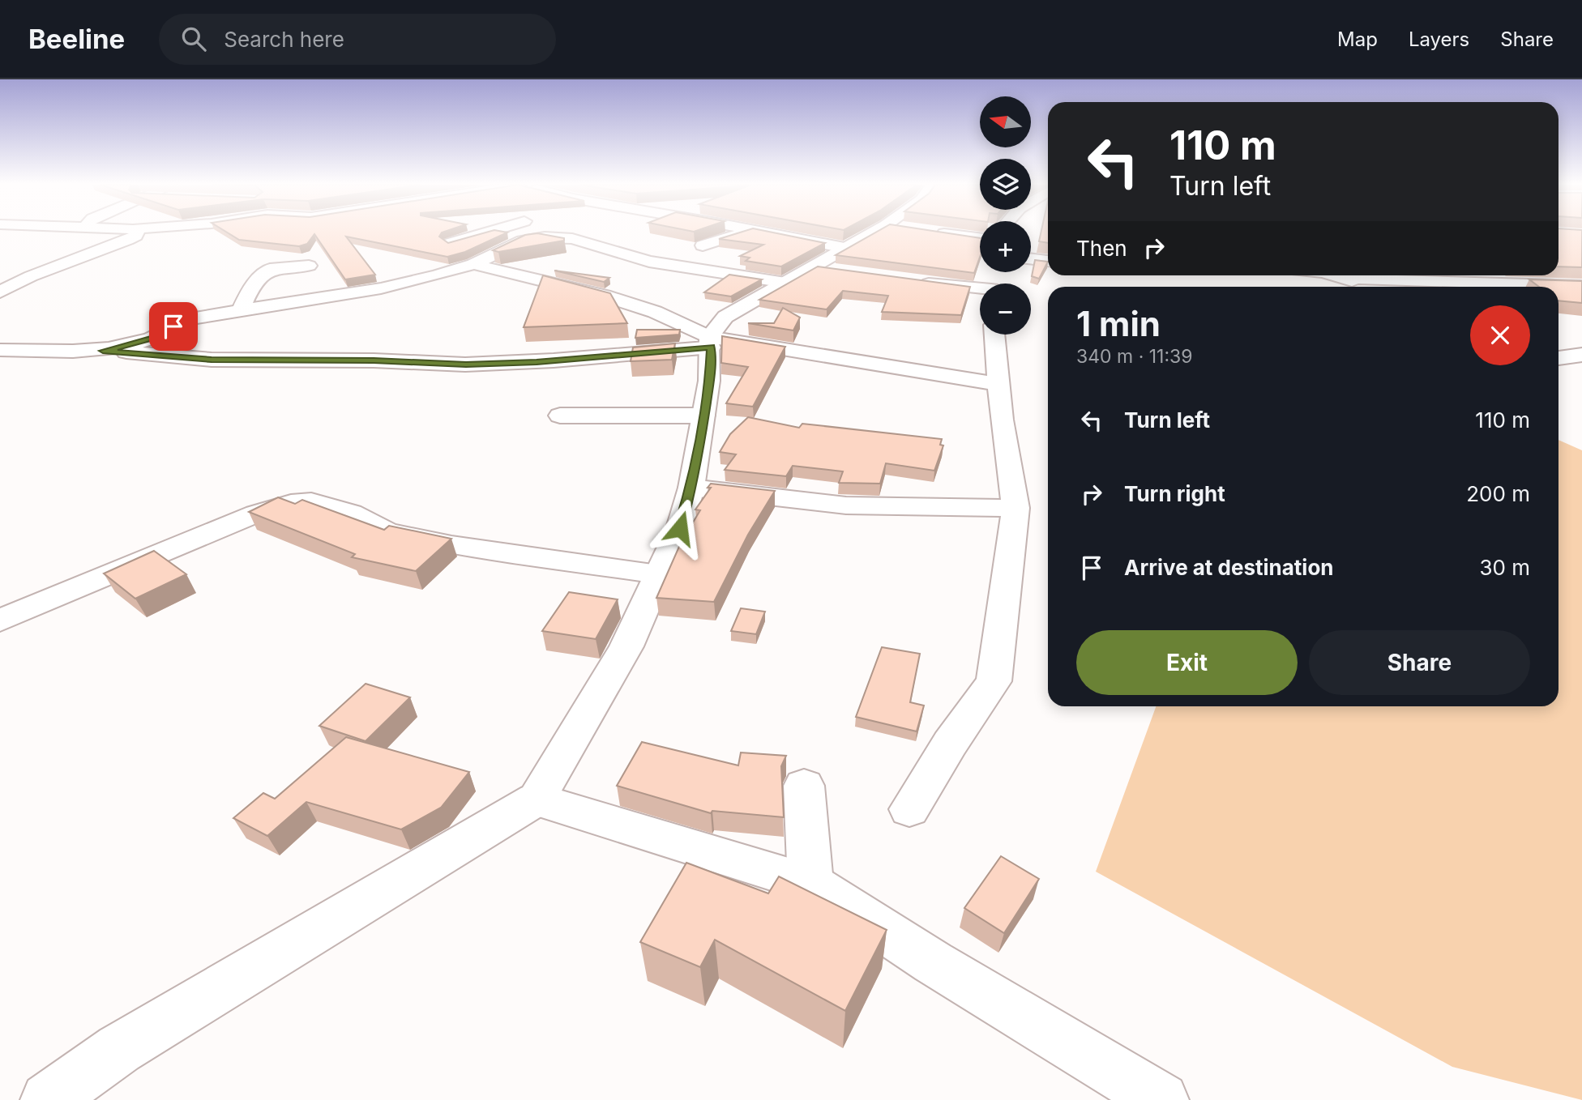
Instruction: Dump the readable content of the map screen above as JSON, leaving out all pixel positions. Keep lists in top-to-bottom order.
{
  "north": "left",
  "page": {
    "header": "Beeline",
    "search": "Search here",
    "nav": ["Map", "Layers", "Share"],
    "map_buttons": ["+", "−"],
    "turn": ["110 m", "Turn left"],
    "then": "Then",
    "heading": ["1 min", "340 m · 11:39"],
    "list": [
      {
        "name": "Turn left",
        "value": "110 m"
      },
      {
        "name": "Turn right",
        "value": "200 m"
      },
      {
        "name": "Arrive at destination",
        "value": "30 m"
      }
    ],
    "buttons": ["Exit", "Share"]
  }
}
